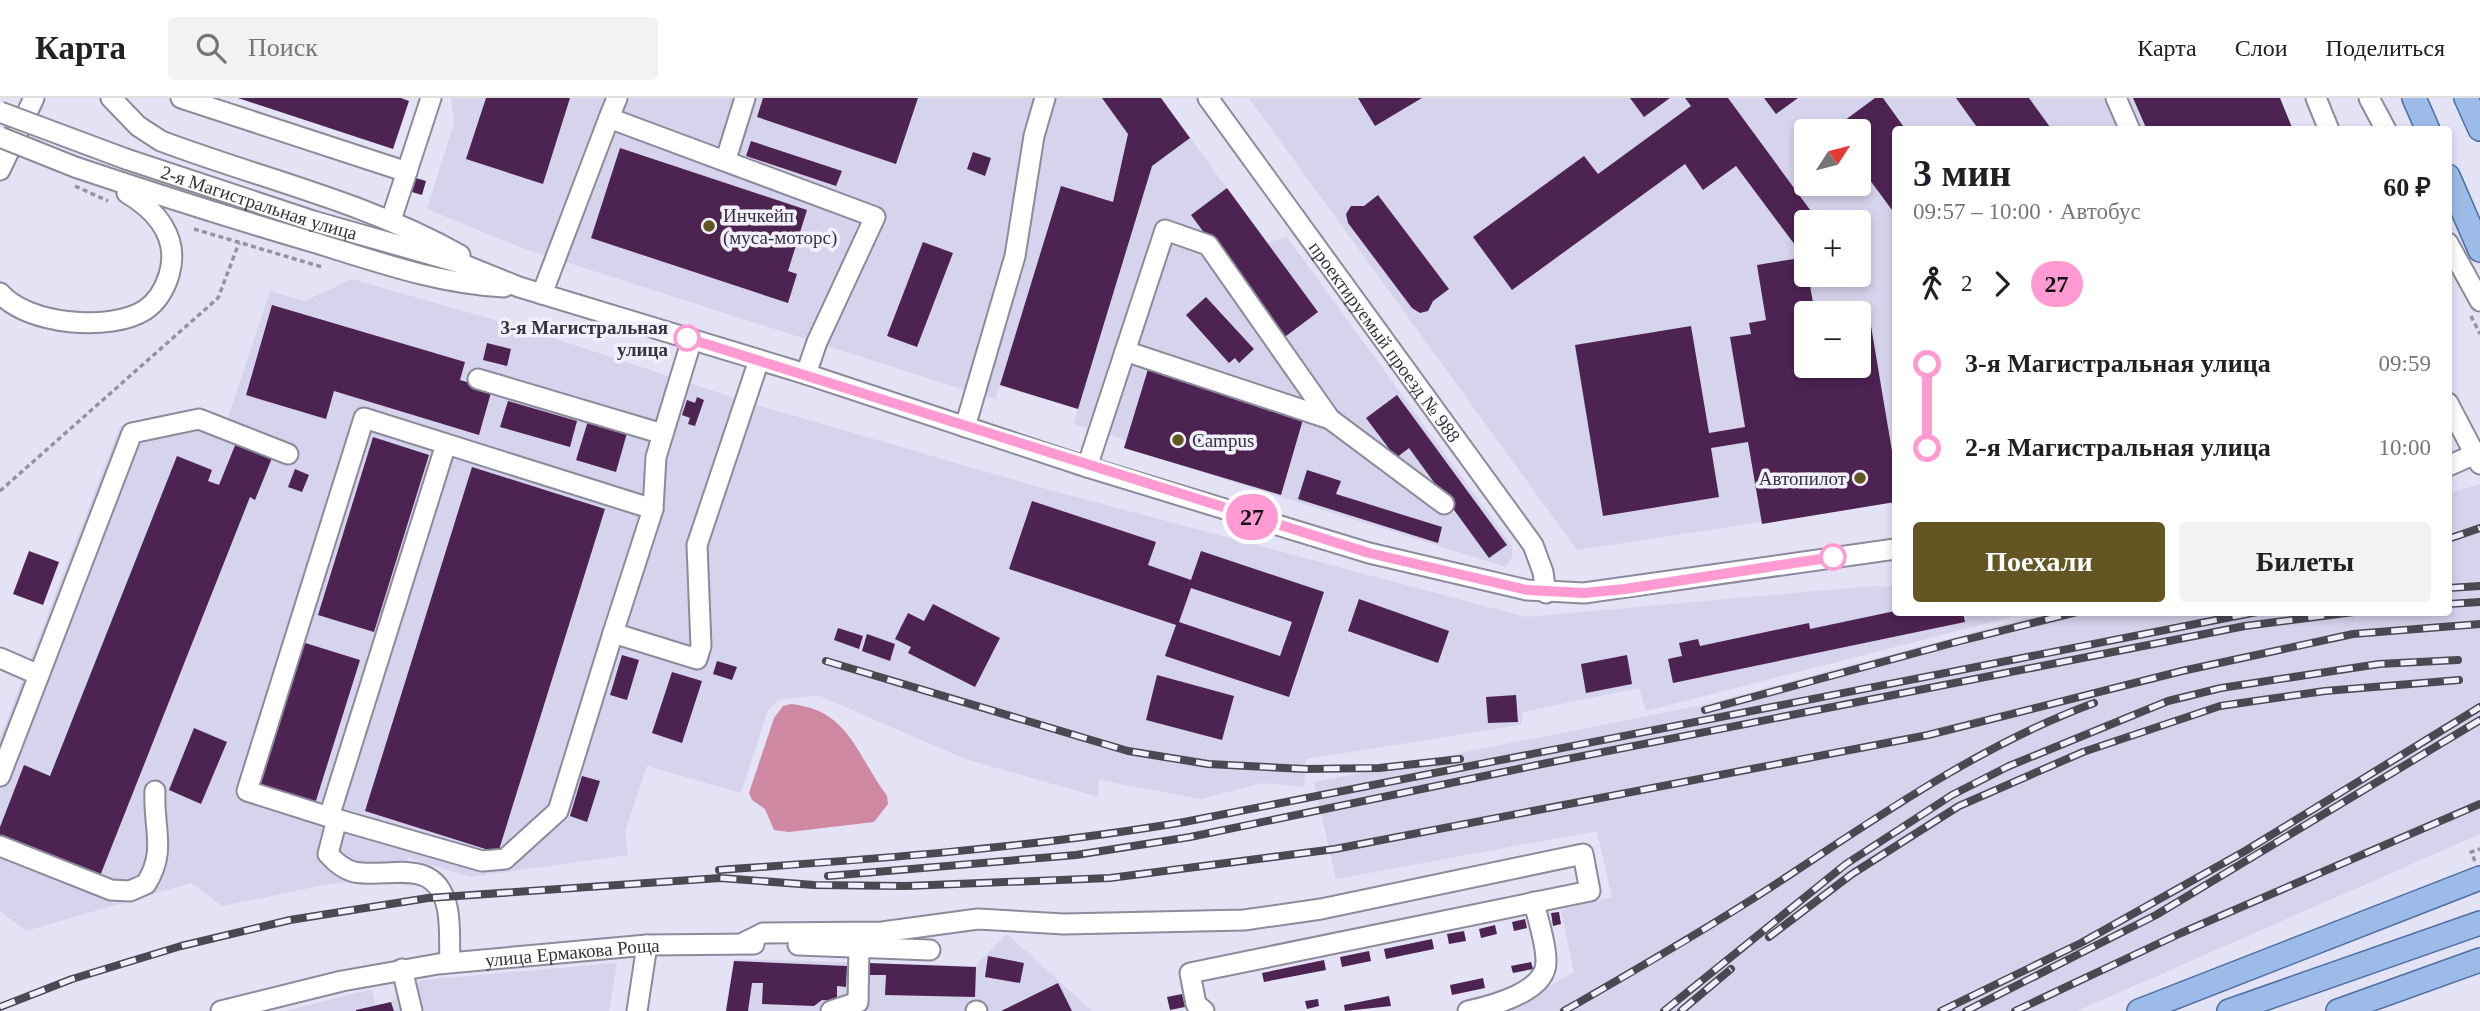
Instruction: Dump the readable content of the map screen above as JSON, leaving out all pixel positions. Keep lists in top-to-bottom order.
{
  "streets": {
    "street": ["2-я Магистральная улица", "проектируемый проезд № 988", "улица Ермакова Роща"]
  },
  "crossings": [
    ["2-я Магистральная улица", "проектируемый проезд № 988"]
  ],
  "places": [
    "Инчкейп (муса-моторс)",
    "3-я Магистральная улица",
    "Campus",
    "Автопилот"
  ],
  "lines": ["bus line 27"],
  "north": "top right",
  "page": {
    "header": "Карта",
    "search": "Поиск",
    "nav": ["Карта", "Слои", "Поделиться"],
    "on_map": "27",
    "map_buttons": ["+", "−"],
    "heading": ["3 мин", "09:57 – 10:00 · Автобус", "60 ₽"],
    "legs": ["2", "27"],
    "list": [
      {
        "name": "3-я Магистральная улица",
        "value": "09:59"
      },
      {
        "name": "2-я Магистральная улица",
        "value": "10:00"
      }
    ],
    "buttons": ["Поехали", "Билеты"]
  }
}
